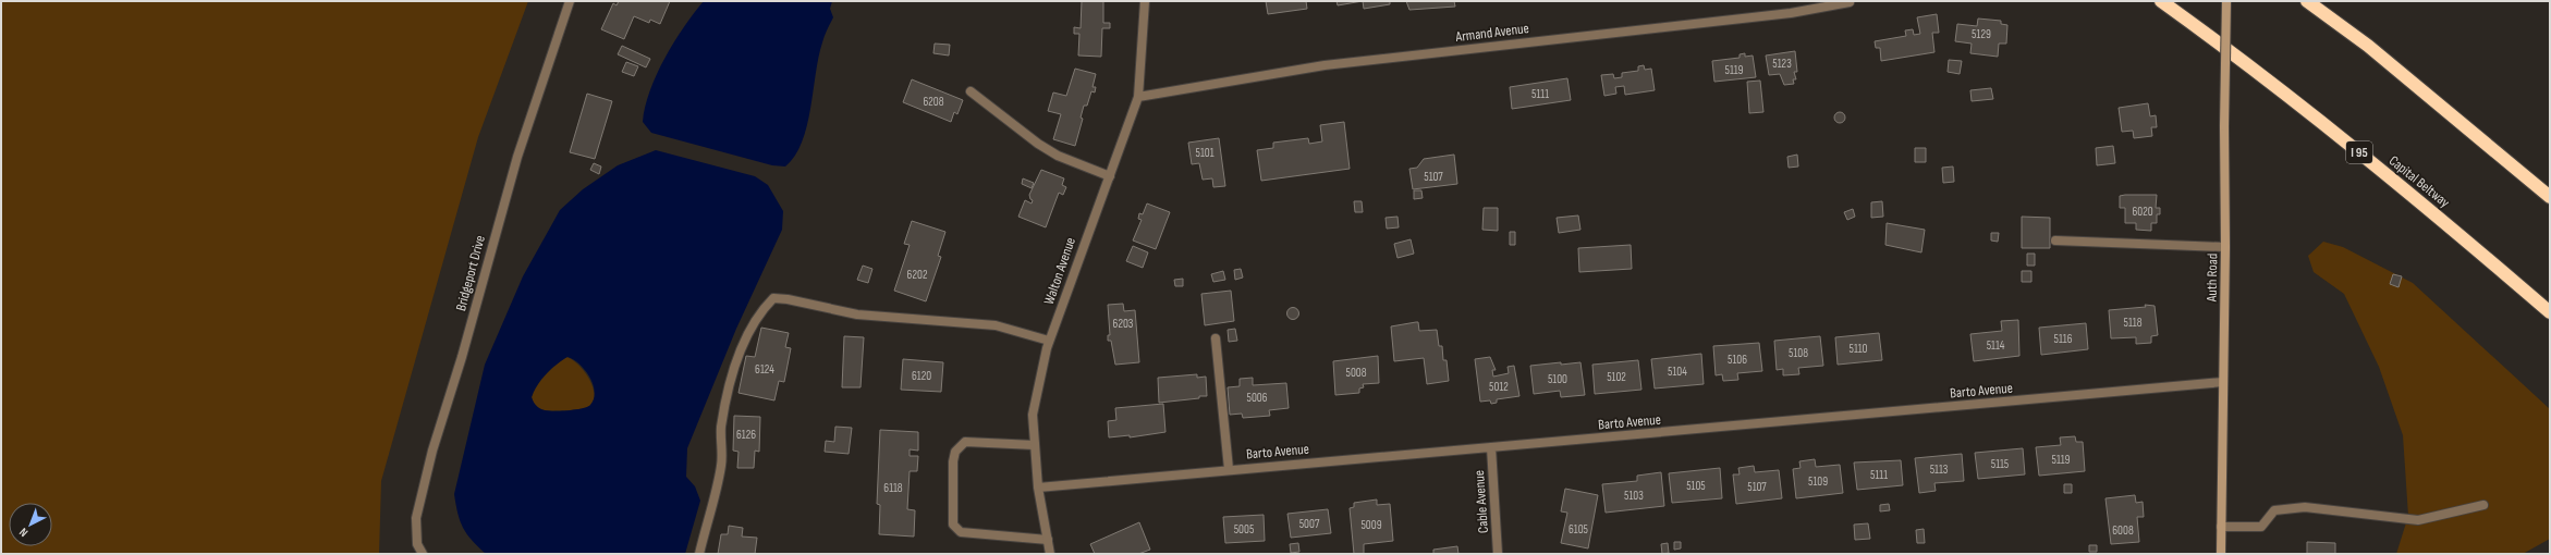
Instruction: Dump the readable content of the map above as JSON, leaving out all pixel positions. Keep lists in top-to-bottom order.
{
  "streets": {
    "highway": ["I 95", "Capital Beltway"],
    "main road": ["Auth Road"],
    "street": [
      "Armand Avenue",
      "Walton Avenue",
      "Bridgeport Drive",
      "Barto Avenue",
      "Cable Avenue"
    ]
  },
  "crossings": [
    ["Armand Avenue", "Walton Avenue"],
    ["Walton Avenue", "Barto Avenue"],
    ["Auth Road", "Barto Avenue"],
    ["Barto Avenue", "Cable Avenue"]
  ],
  "house_numbers": [
    "5129",
    "5123",
    "5119",
    "5111",
    "6208",
    "5101",
    "5107",
    "6020",
    "6202",
    "5118",
    "6203",
    "5116",
    "5114",
    "5110",
    "5108",
    "5106",
    "6124",
    "5104",
    "5008",
    "6120",
    "5102",
    "5100",
    "5012",
    "5006",
    "6126",
    "5119",
    "5115",
    "5113",
    "5111",
    "5109",
    "5105",
    "5107",
    "6118",
    "5103",
    "5007",
    "5009",
    "5005",
    "6105",
    "6008"
  ],
  "north": "bottom left"
}
